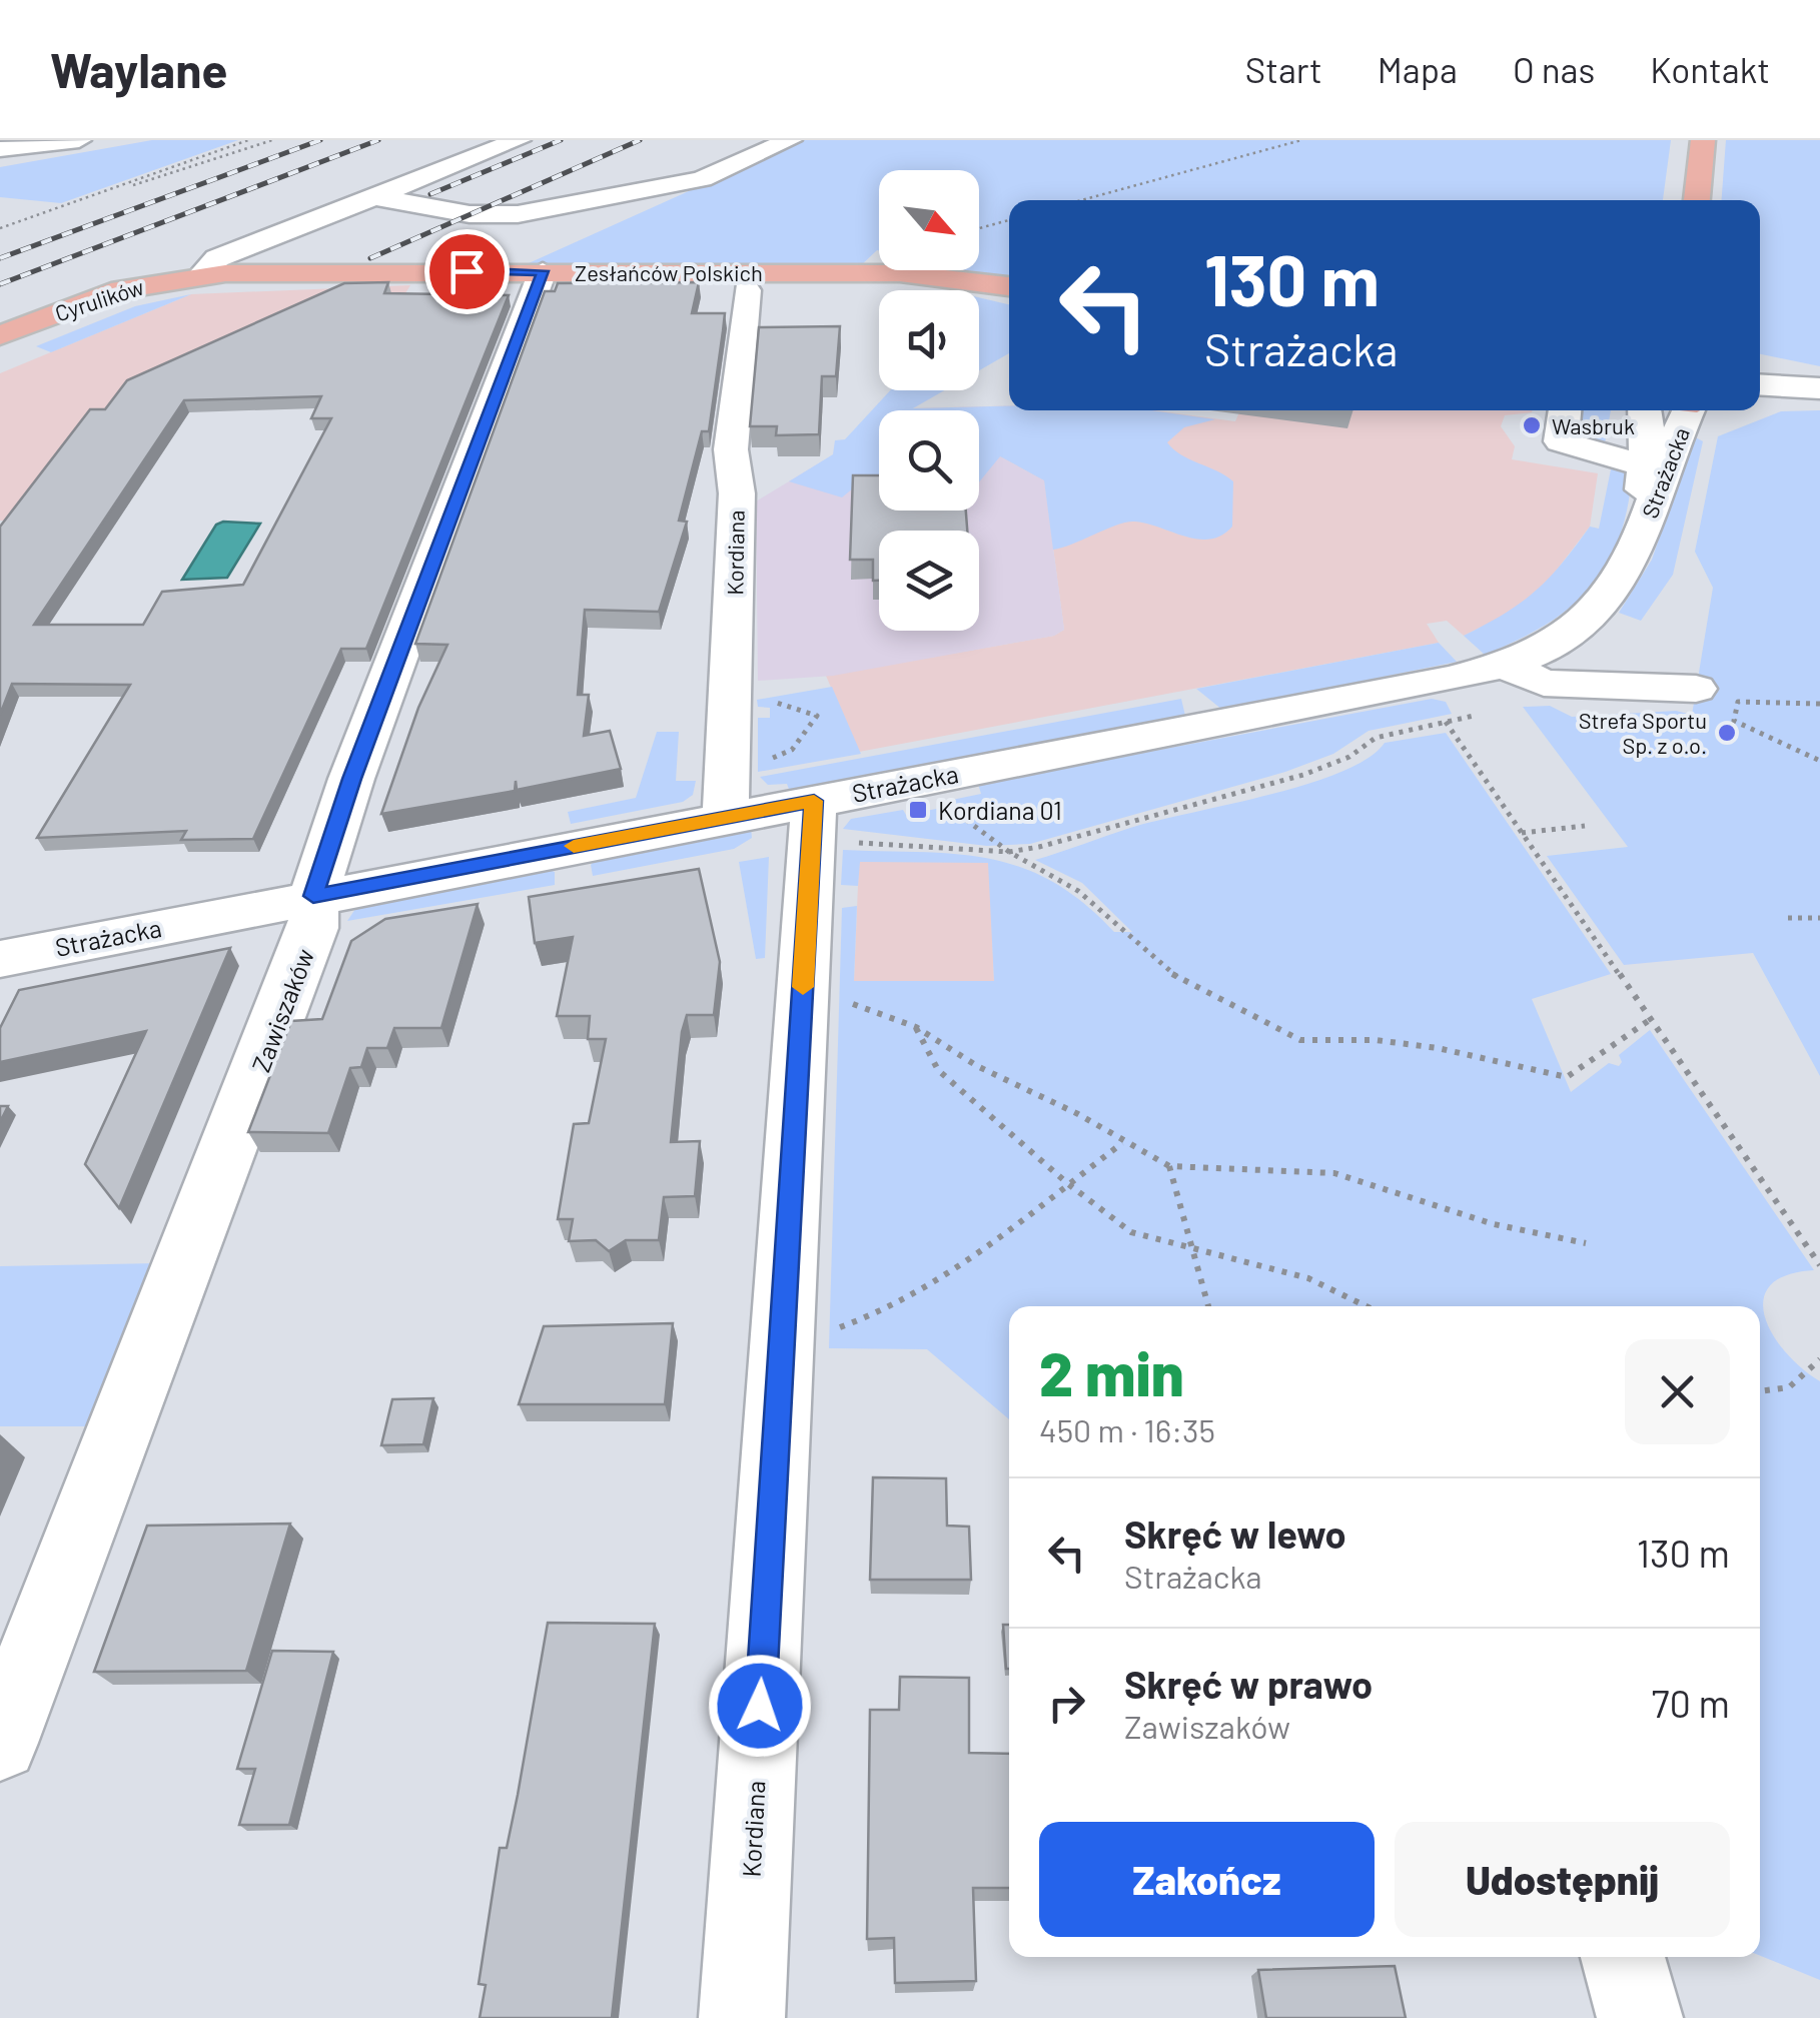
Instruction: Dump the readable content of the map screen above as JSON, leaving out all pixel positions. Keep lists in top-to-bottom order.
{
  "streets": {
    "main road": ["Zesłańców Polskich", "Cyrulików"],
    "street": ["Strażacka", "Kordiana", "Zawiszaków"]
  },
  "crossings": [
    ["Zesłańców Polskich", "Cyrulików"],
    ["Zesłańców Polskich", "Zawiszaków"],
    ["Strażacka", "Kordiana"],
    ["Strażacka", "Zawiszaków"]
  ],
  "places": {
    "other": ["Wasbruk", "Strefa Sportu Sp. z o.o."],
    "transit": ["Kordiana 01"]
  },
  "north": "bottom right",
  "page": {
    "header": "Waylane",
    "nav": [
      "Start",
      "Mapa",
      "O nas",
      "Kontakt"
    ],
    "turn": ["130 m", "Strażacka"],
    "heading": ["2 min", "450 m · 16:35"],
    "list": [
      {
        "name": "Skręć w lewo",
        "note": "Strażacka",
        "value": "130 m"
      },
      {
        "name": "Skręć w prawo",
        "note": "Zawiszaków",
        "value": "70 m"
      }
    ],
    "buttons": ["Zakończ", "Udostępnij"]
  }
}
